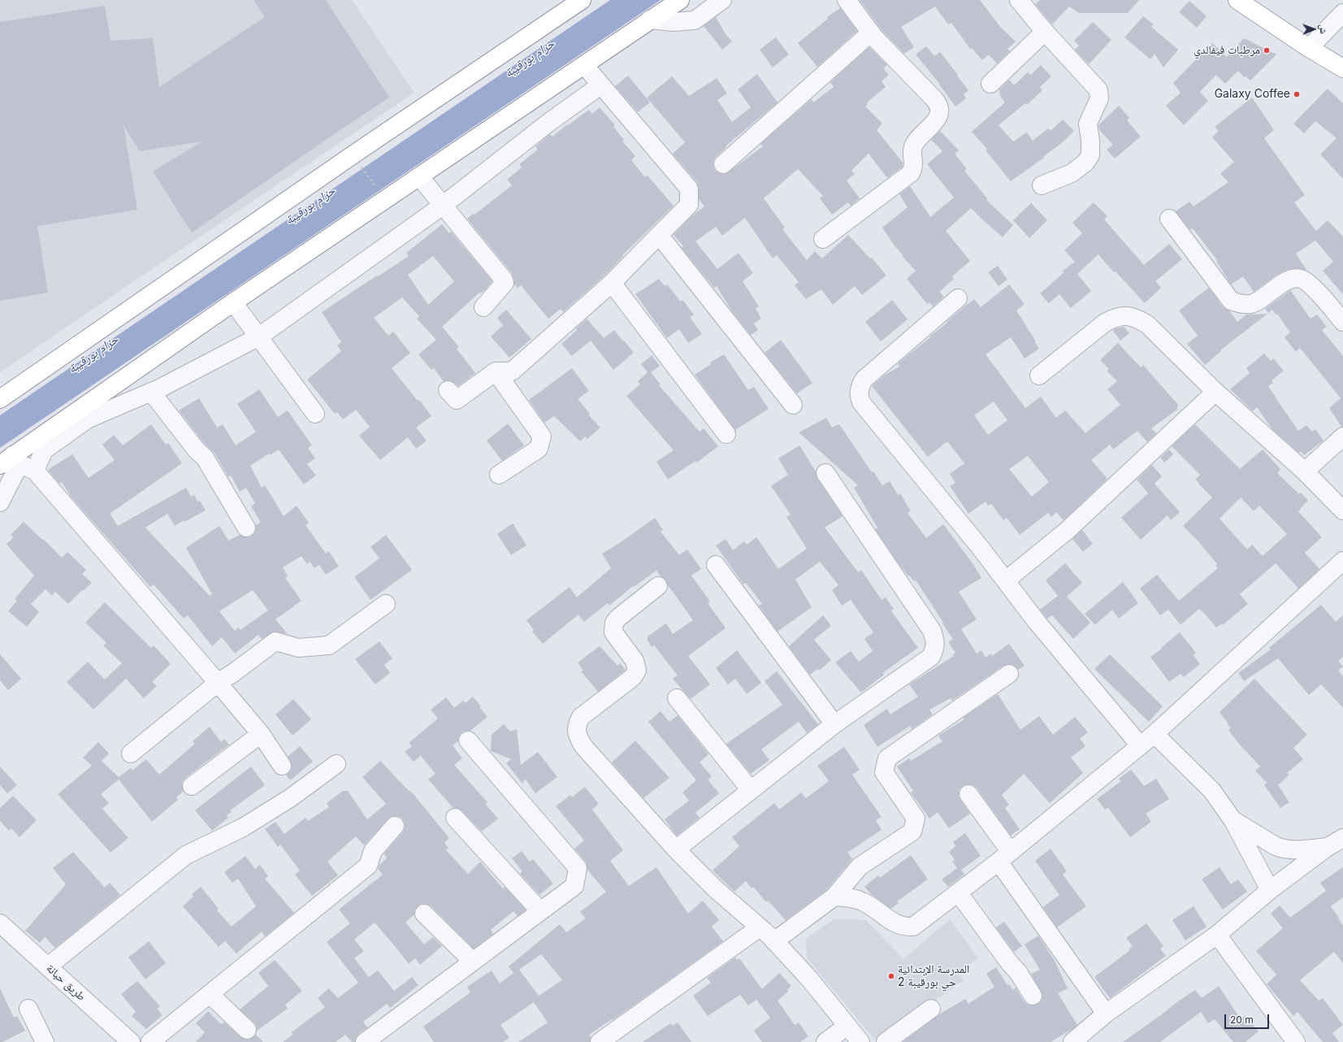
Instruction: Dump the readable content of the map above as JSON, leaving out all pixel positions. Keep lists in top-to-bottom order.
{
  "streets": {
    "street": ["طريق حبانة"]
  },
  "water": ["حزام بورقيبة"],
  "places": ["مرطبات فيفالدي", "Galaxy Coffee", "المدرسة الإبتدائية حي بورقيبة 2"],
  "scale_bar": "20 m",
  "north": "right"
}
